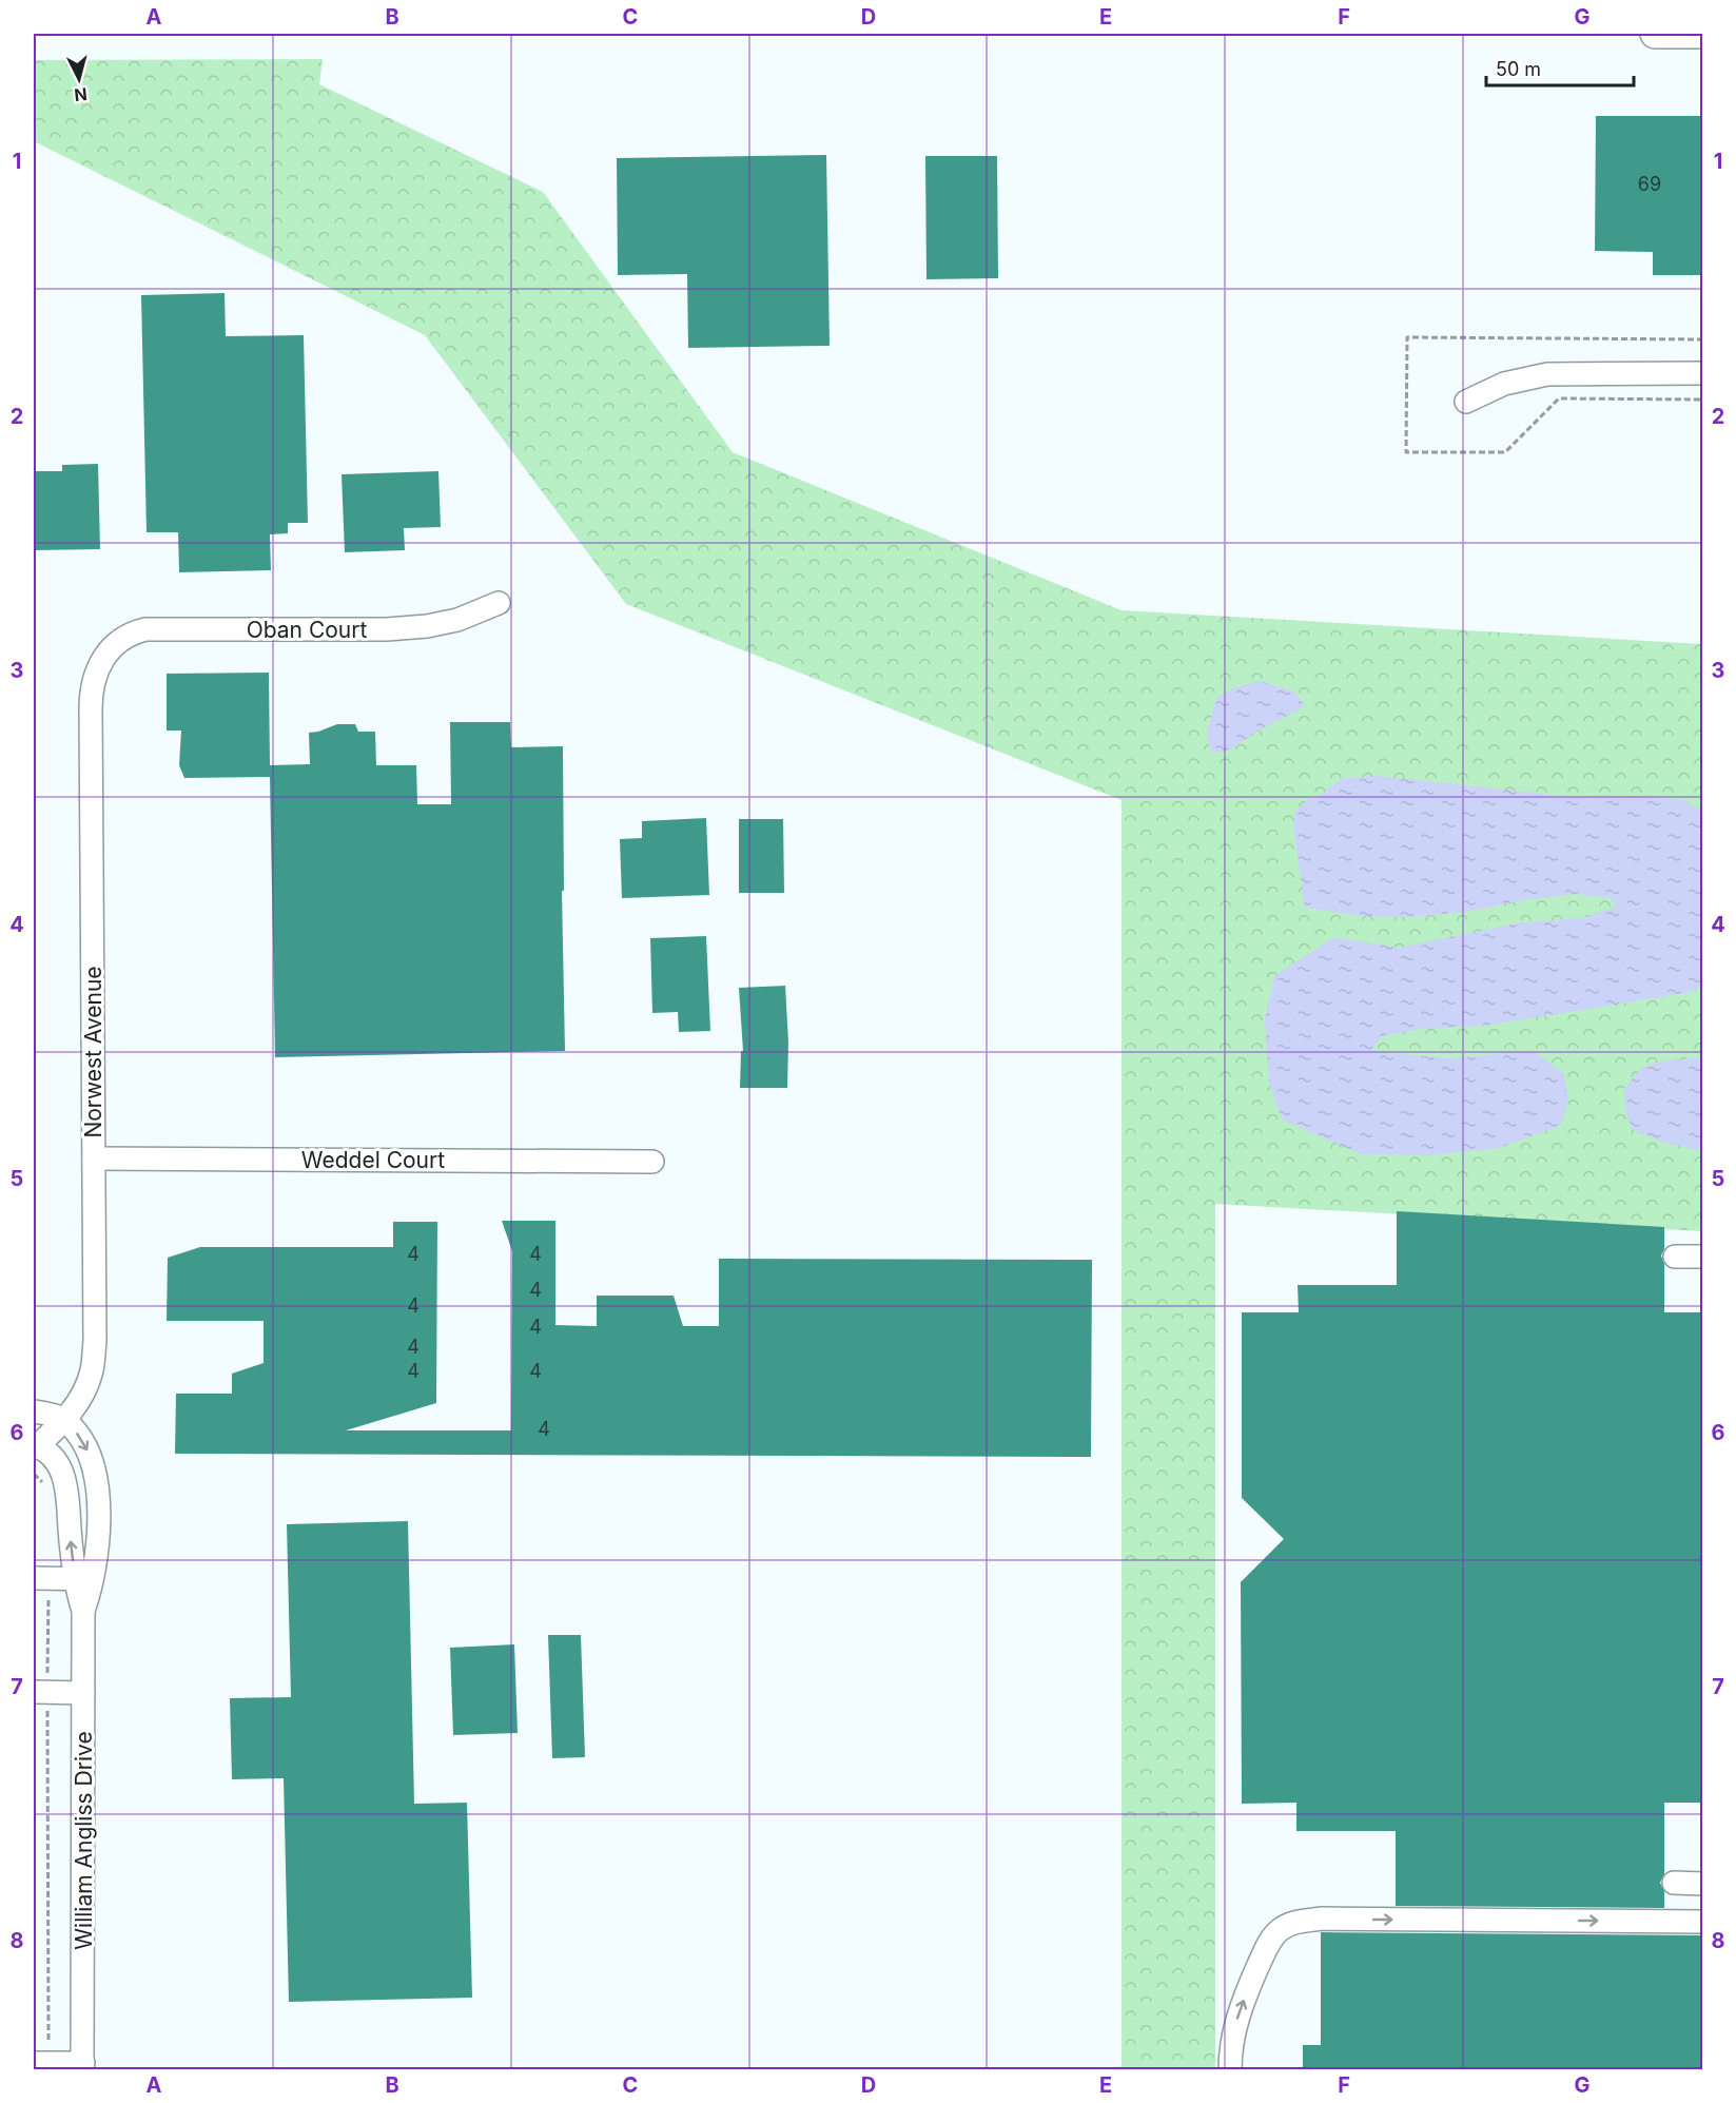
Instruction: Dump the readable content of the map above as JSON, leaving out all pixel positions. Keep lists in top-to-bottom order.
{
  "streets": {
    "street": [
      "Oban Court",
      "Norwest Avenue",
      "Weddel Court",
      "William Angliss Drive"
    ]
  },
  "crossings": [
    ["Oban Court", "Norwest Avenue"],
    ["Norwest Avenue", "Weddel Court"],
    ["Norwest Avenue", "William Angliss Drive"]
  ],
  "house_numbers": [
    "69",
    "4",
    "4",
    "4",
    "4",
    "4",
    "4",
    "4",
    "4",
    "4"
  ],
  "scale_bar": "50 m",
  "north": "bottom",
  "grid": {
    "columns": [
      "A",
      "B",
      "C",
      "D",
      "E",
      "F",
      "G"
    ],
    "rows": [
      "1",
      "2",
      "3",
      "4",
      "5",
      "6",
      "7",
      "8"
    ]
  }
}
